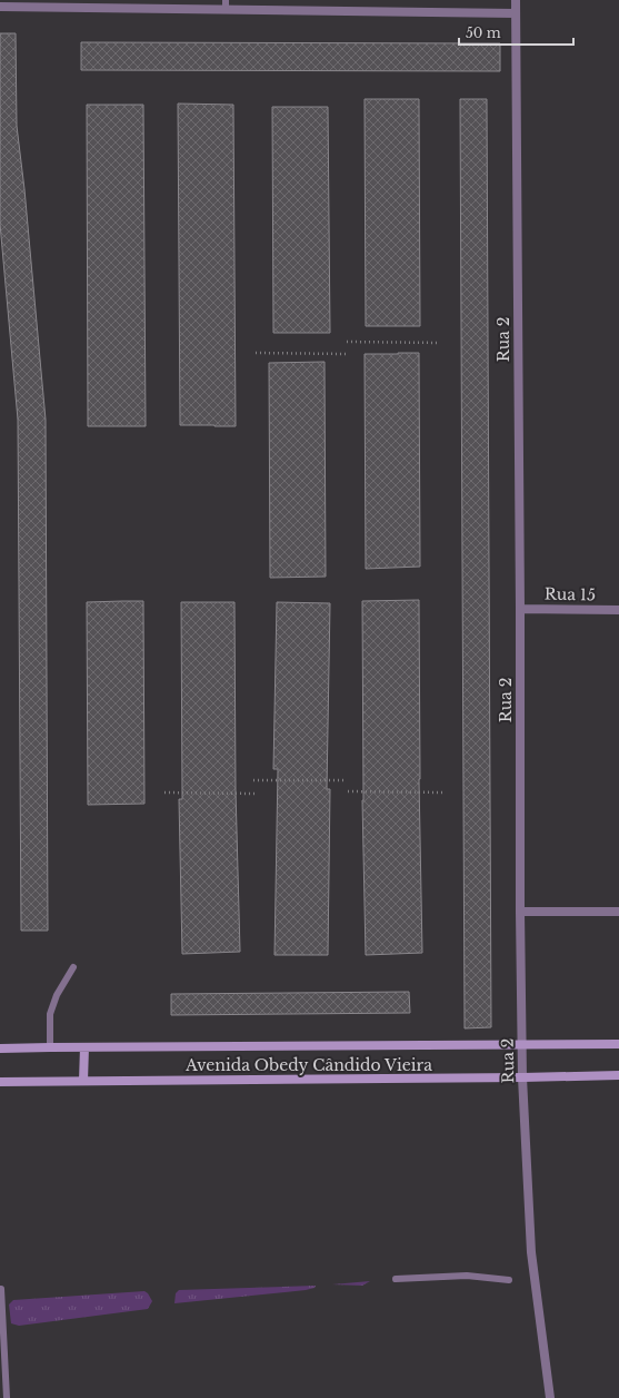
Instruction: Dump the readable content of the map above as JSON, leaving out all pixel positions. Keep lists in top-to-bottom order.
{
  "streets": {
    "main road": ["Avenida Obedy Cândido Vieira"],
    "street": ["Rua 2", "Rua 15"]
  },
  "crossings": [
    ["Rua 2", "Rua 15"],
    ["Rua 2", "Avenida Obedy Cândido Vieira"]
  ],
  "scale_bar": "50 m"
}
